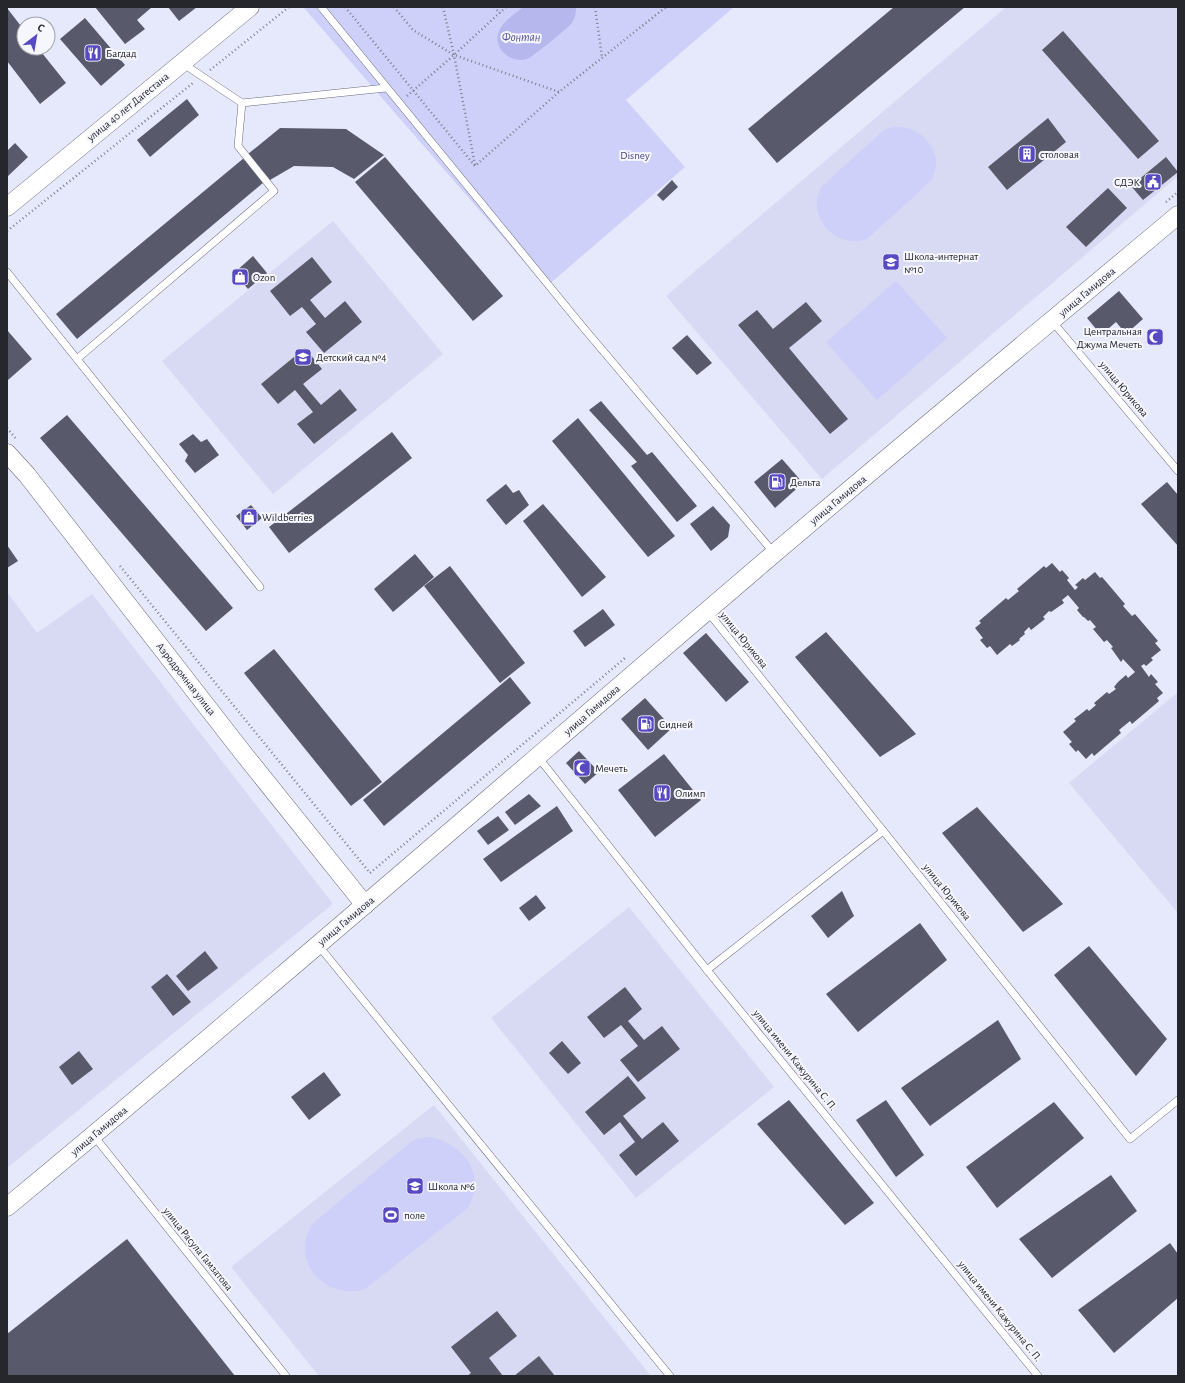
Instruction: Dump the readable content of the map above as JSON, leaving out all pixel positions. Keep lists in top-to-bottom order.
{
  "streets": {
    "street": ["улица 40 лет Дагестана", "улица Гамидова", "Аэродромная улица"],
    "lane": ["улица Юрикова", "улица имени Кажурина С. П.", "улица Расула Гамзатова"]
  },
  "crossings": [
    ["улица Гамидова", "улица Юрикова"],
    ["улица Гамидова", "Аэродромная улица"],
    ["улица Гамидова", "улица имени Кажурина С. П."],
    ["улица Гамидова", "улица Расула Гамзатова"]
  ],
  "water": ["Фонтан"],
  "parks": ["Disney"],
  "places": {
    "restaurant": ["Багдад", "Олимп"],
    "building": ["столовая"],
    "public building": ["СДЭК"],
    "school or university": ["Школа-интернат №10", "Детский сад №4", "Школа №6"],
    "shop": ["Ozon", "Wildberries"],
    "mosque": ["Центральная Джума Мечеть", "Мечеть"],
    "fuel station": ["Дельта", "Сидней"],
    "sports": ["поле"]
  },
  "north": "top right"
}
